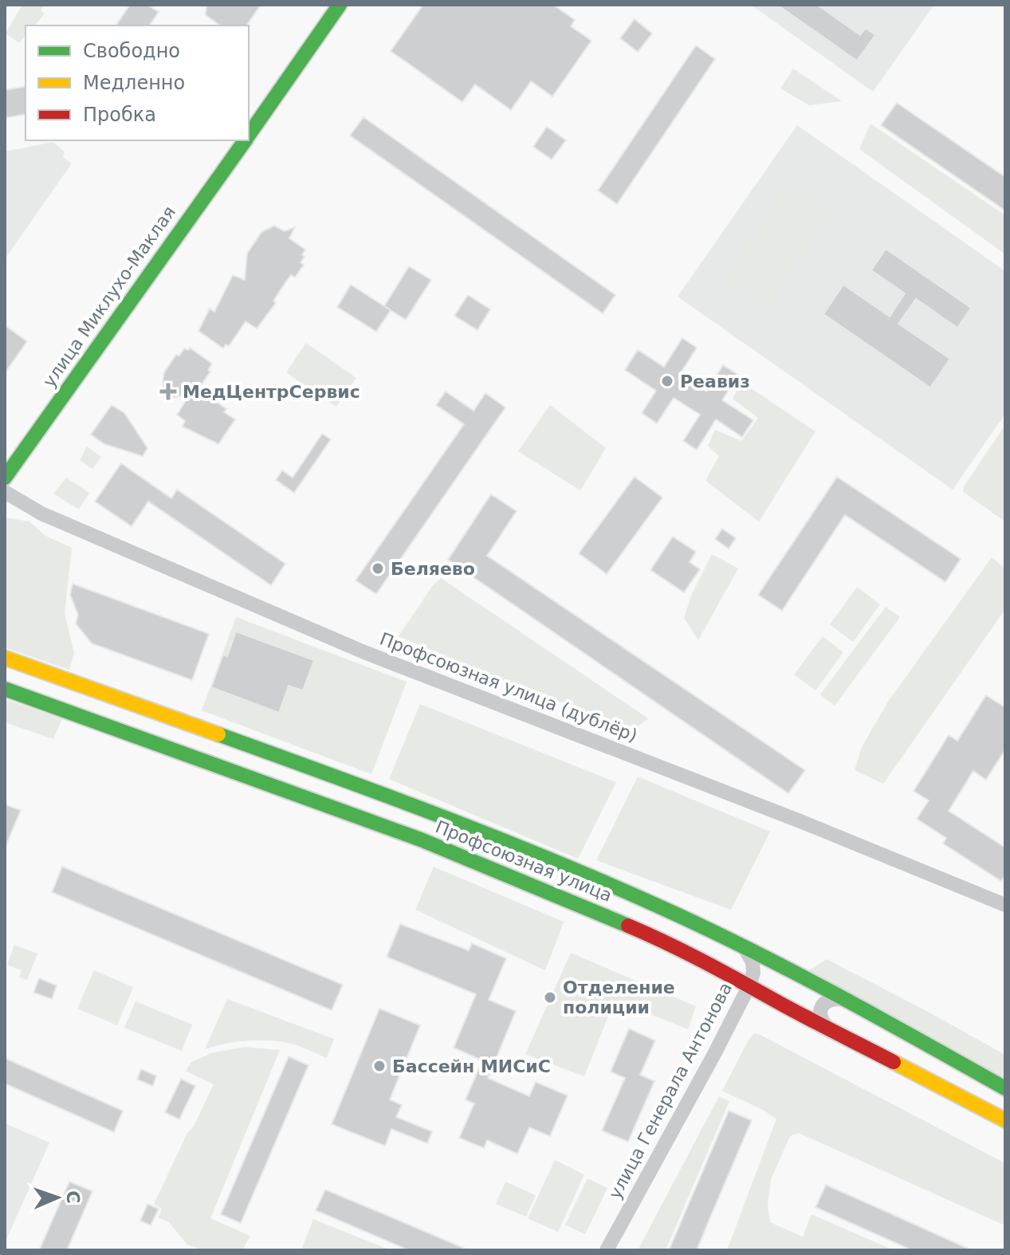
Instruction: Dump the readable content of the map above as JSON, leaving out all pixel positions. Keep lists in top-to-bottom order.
{
  "streets": {
    "main road": ["улица Миклухо-Маклая", "Профсоюзная улица"],
    "street": ["Профсоюзная улица (дублёр)", "улица Генерала Антонова"]
  },
  "crossings": [
    ["Профсоюзная улица", "улица Генерала Антонова"]
  ],
  "places": {
    "other": [
      "Реавиз",
      "Беляево",
      "Отделение полиции",
      "Бассейн МИСиС"
    ],
    "health": ["МедЦентрСервис"]
  },
  "legend": ["Свободно", "Медленно", "Пробка"],
  "north": "right"
}
